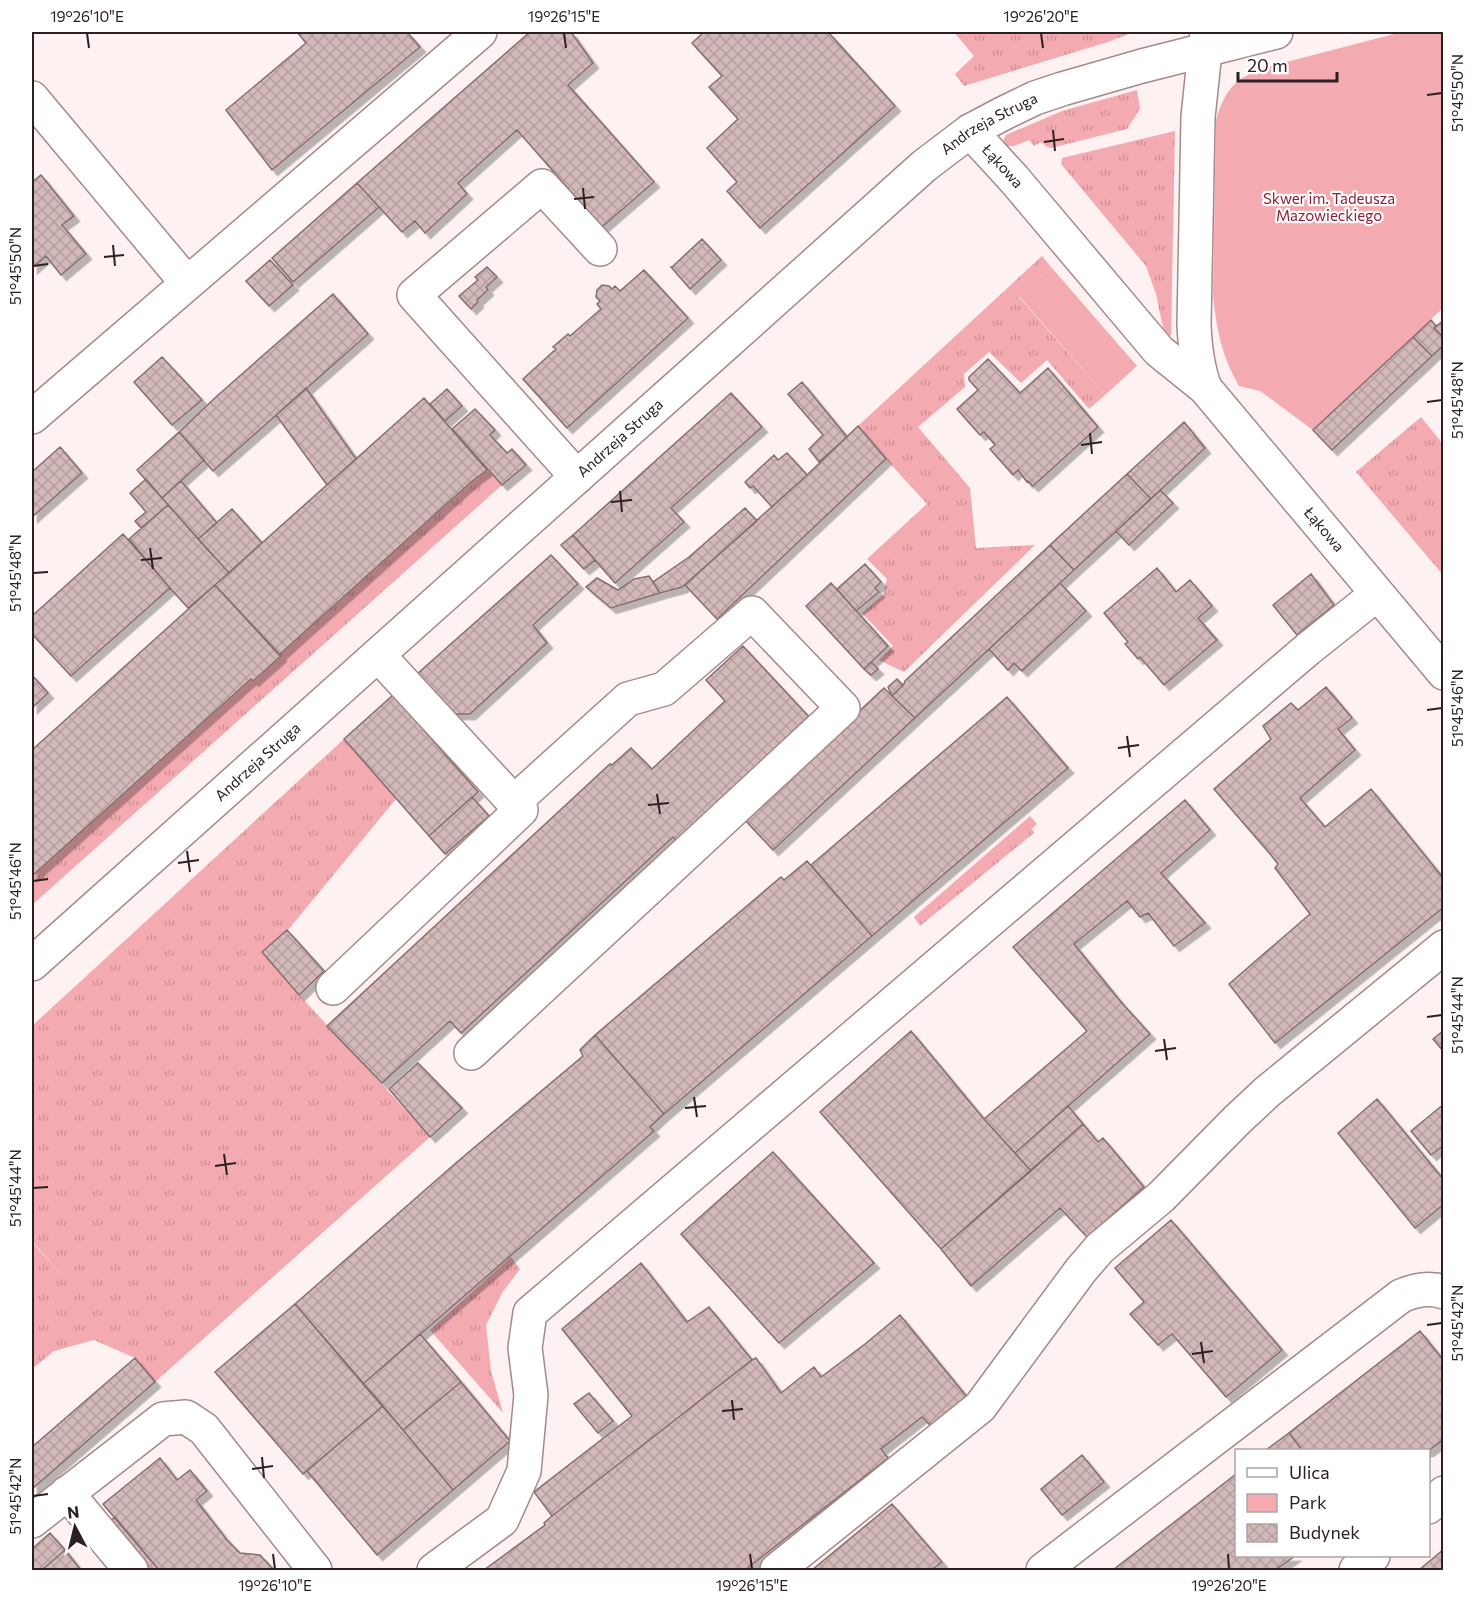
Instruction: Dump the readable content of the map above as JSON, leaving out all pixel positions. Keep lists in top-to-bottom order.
{
  "streets": {
    "street": ["Andrzeja Struga", "Łąkowa"]
  },
  "crossings": [
    ["Andrzeja Struga", "Łąkowa"]
  ],
  "parks": ["Skwer im. Tadeusza Mazowieckiego"],
  "legend": ["Ulica", "Park", "Budynek"],
  "scale_bar": "20 m",
  "north": "top",
  "coordinates": [
    "19°26'10\"E",
    "19°26'15\"E",
    "19°26'20\"E",
    "51°45'50\"N",
    "51°45'48\"N",
    "51°45'46\"N",
    "51°45'44\"N",
    "51°45'42\"N"
  ]
}
